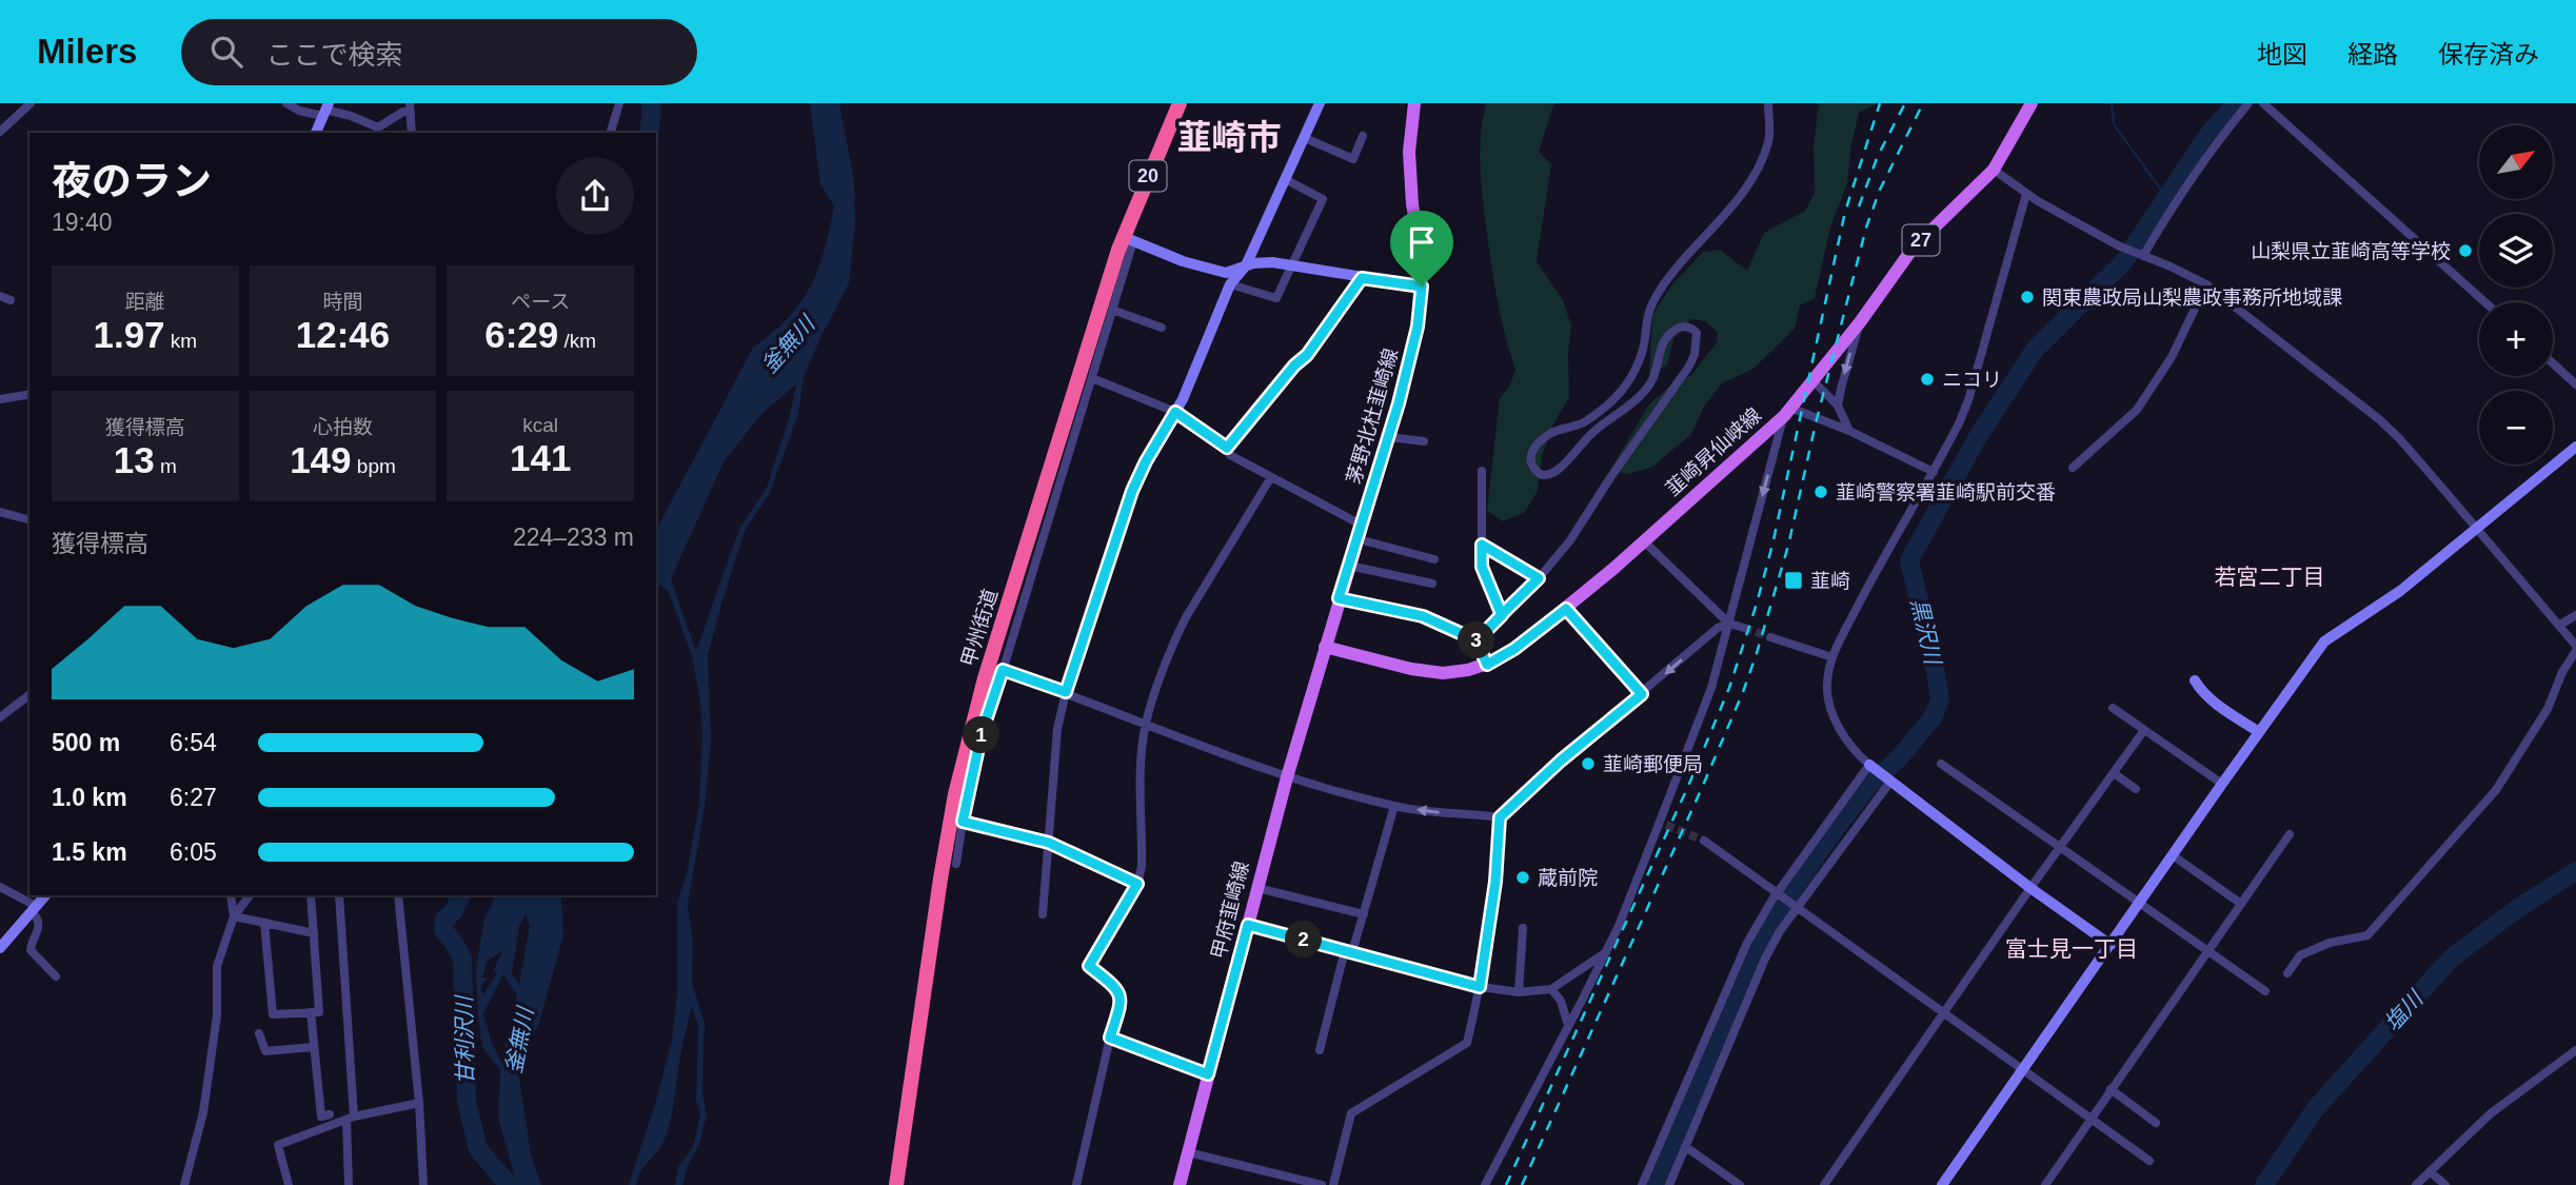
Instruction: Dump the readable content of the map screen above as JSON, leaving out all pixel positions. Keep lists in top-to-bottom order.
{
  "streets": {
    "highway": ["20", "甲州街道"],
    "main road": [
      "27",
      "茅野北杜韮崎線",
      "韮崎昇仙峡線",
      "甲府韮崎線"
    ]
  },
  "crossings": [
    ["茅野北杜韮崎線", "韮崎昇仙峡線"],
    ["茅野北杜韮崎線", "甲府韮崎線"],
    ["韮崎昇仙峡線", "甲府韮崎線"]
  ],
  "districts": ["韮崎市", "若宮二丁目", "富士見一丁目"],
  "water": [
    "釜無川",
    "黒沢川",
    "塩川",
    "甘利沢川"
  ],
  "places": {
    "other": [
      "山梨県立韮崎高等学校",
      "関東農政局山梨農政事務所地域課",
      "ニコリ",
      "韮崎警察署韮崎駅前交番",
      "韮崎郵便局",
      "蔵前院"
    ],
    "transit": ["韮崎"]
  },
  "north": "top right",
  "page": {
    "header": "Milers",
    "search": "ここで検索",
    "nav": ["地図", "経路", "保存済み"],
    "map_buttons": ["+", "−"],
    "heading": ["夜のラン", "19:40"],
    "stats": [
      ["距離", "1.97 km"],
      ["時間", "12:46"],
      ["ペース", "6:29 /km"],
      ["獲得標高", "13 m"],
      ["心拍数", "149 bpm"],
      ["kcal", "141"]
    ],
    "chart": ["獲得標高", "224–233 m"],
    "pins": ["3", "1", "2"],
    "list": [
      {
        "name": "500 m",
        "note": "6:54"
      },
      {
        "name": "1.0 km",
        "note": "6:27"
      },
      {
        "name": "1.5 km",
        "note": "6:05"
      }
    ]
  }
}
